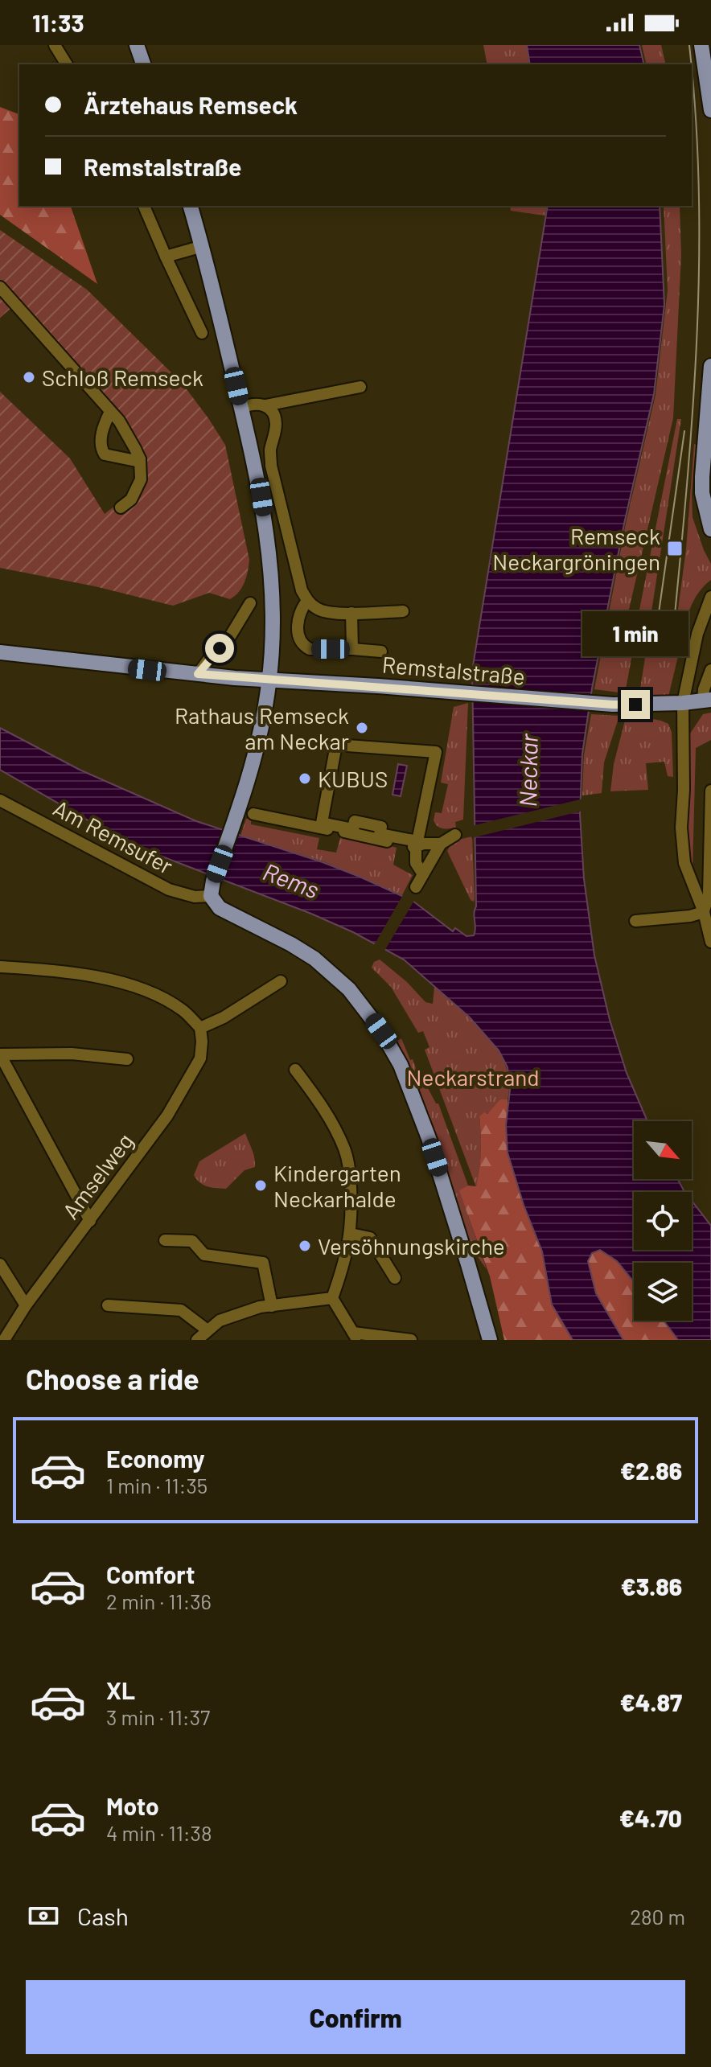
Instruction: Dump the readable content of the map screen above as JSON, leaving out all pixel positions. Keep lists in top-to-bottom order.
{
  "streets": {
    "main road": ["Remstalstraße"],
    "street": ["Am Remsufer", "Amselweg"]
  },
  "water": ["Neckar", "Rems"],
  "parks": ["Neckarstrand"],
  "places": {
    "other": [
      "Schloß Remseck",
      "Rathaus Remseck am Neckar",
      "KUBUS",
      "Kindergarten Neckarhalde",
      "Versöhnungskirche"
    ],
    "transit": ["Remseck Neckargröningen"]
  },
  "north": "bottom right",
  "page": {
    "status": "11:33",
    "banner": ["Ärztehaus Remseck", "Remstalstraße"],
    "bubble": "1 min",
    "heading": "Choose a ride",
    "list": [
      {
        "name": "Economy",
        "note": "1 min · 11:35",
        "value": "€2.86"
      },
      {
        "name": "Comfort",
        "note": "2 min · 11:36",
        "value": "€3.86"
      },
      {
        "name": "XL",
        "note": "3 min · 11:37",
        "value": "€4.87"
      },
      {
        "name": "Moto",
        "note": "4 min · 11:38",
        "value": "€4.70"
      }
    ],
    "pay": ["Cash", "280 m"],
    "buttons": "Confirm"
  }
}
